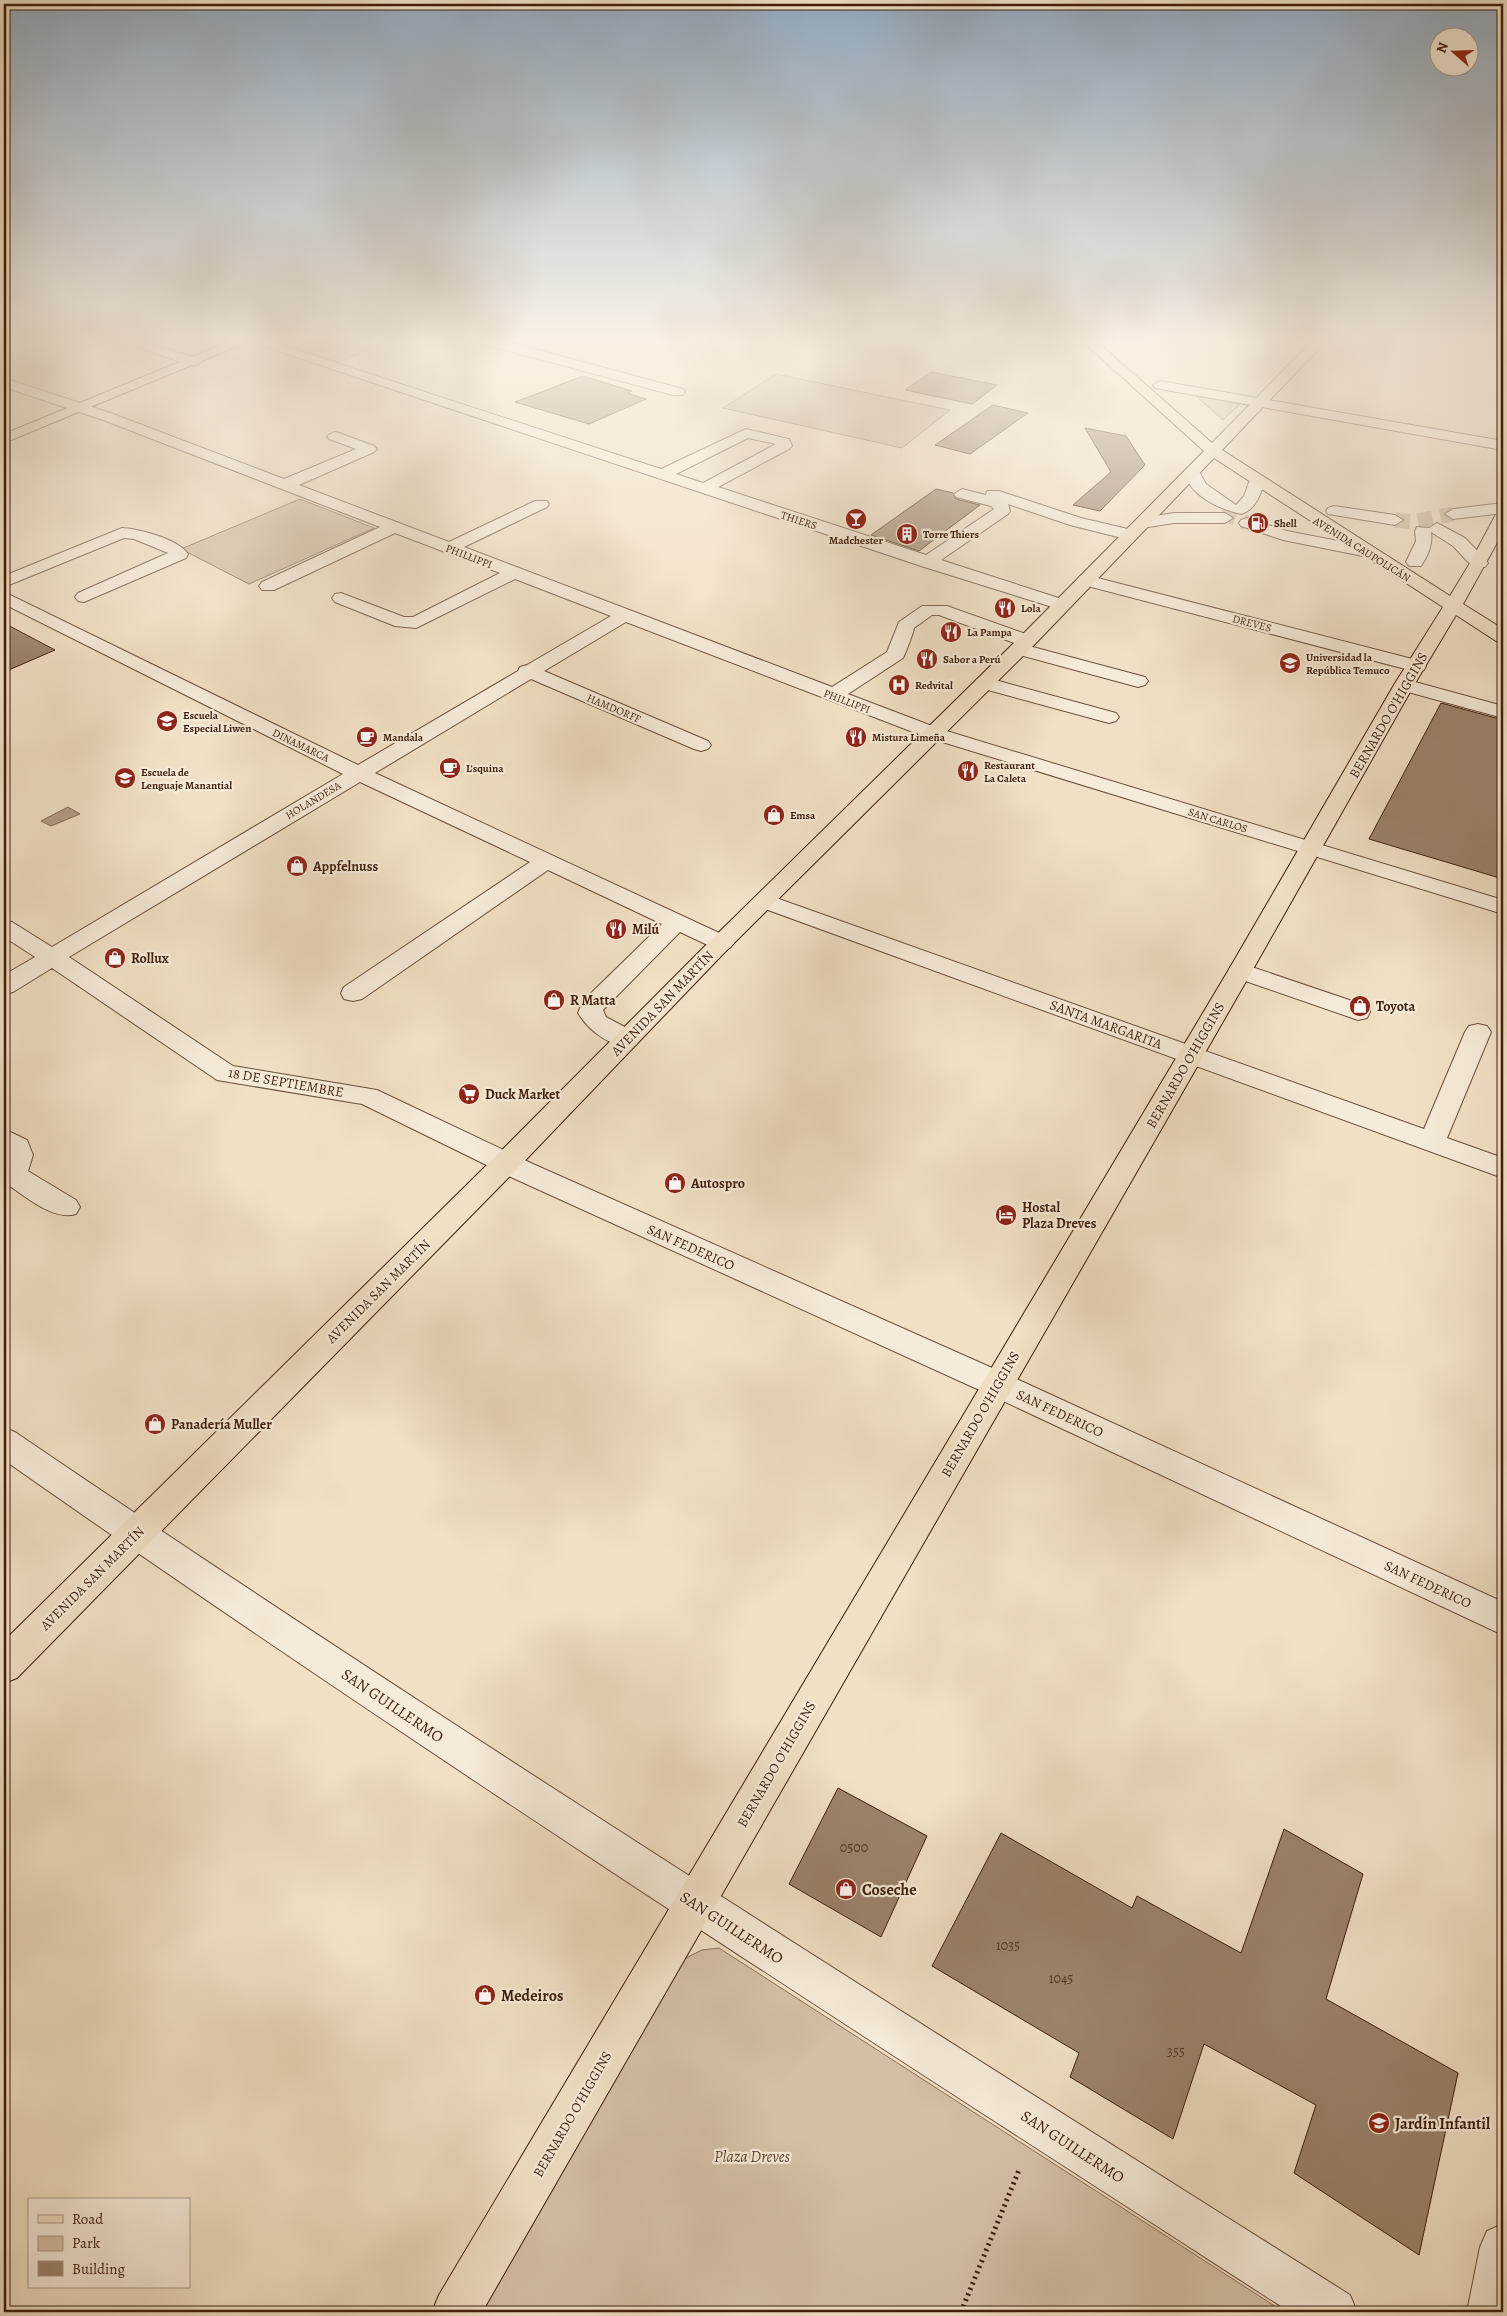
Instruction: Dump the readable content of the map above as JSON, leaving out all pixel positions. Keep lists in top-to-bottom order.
{
  "streets": {
    "main road": ["AVENIDA CAUPOLICÁN", "BERNARDO O'HIGGINS", "AVENIDA SAN MARTÍN"],
    "street": [
      "THIERS",
      "PHILLIPPI",
      "DREVES",
      "HAMDORFF",
      "DINAMARCA",
      "HOLANDESA",
      "SAN CARLOS",
      "SANTA MARGARITA",
      "18 DE SEPTIEMBRE",
      "SAN FEDERICO",
      "SAN GUILLERMO"
    ]
  },
  "crossings": [
    ["THIERS", "AVENIDA SAN MARTÍN"],
    ["AVENIDA CAUPOLICÁN", "BERNARDO O'HIGGINS"],
    ["PHILLIPPI", "HOLANDESA"],
    ["PHILLIPPI", "SAN CARLOS"],
    ["PHILLIPPI", "AVENIDA SAN MARTÍN"],
    ["DREVES", "BERNARDO O'HIGGINS"],
    ["DREVES", "AVENIDA SAN MARTÍN"],
    ["HAMDORFF", "HOLANDESA"],
    ["BERNARDO O'HIGGINS", "SAN CARLOS"],
    ["BERNARDO O'HIGGINS", "SANTA MARGARITA"],
    ["BERNARDO O'HIGGINS", "SAN FEDERICO"],
    ["BERNARDO O'HIGGINS", "SAN GUILLERMO"],
    ["DINAMARCA", "HOLANDESA"],
    ["DINAMARCA", "AVENIDA SAN MARTÍN"],
    ["HOLANDESA", "18 DE SEPTIEMBRE"],
    ["SAN CARLOS", "AVENIDA SAN MARTÍN"],
    ["AVENIDA SAN MARTÍN", "SANTA MARGARITA"],
    ["AVENIDA SAN MARTÍN", "18 DE SEPTIEMBRE"],
    ["AVENIDA SAN MARTÍN", "SAN FEDERICO"],
    ["AVENIDA SAN MARTÍN", "SAN GUILLERMO"],
    ["18 DE SEPTIEMBRE", "SAN FEDERICO"]
  ],
  "parks": ["Plaza Dreves"],
  "places": {
    "bar": ["Madchester"],
    "fuel station": ["Shell"],
    "building": ["Torre Thiers"],
    "restaurant": [
      "Lola",
      "La Pampa",
      "Sabor a Perú",
      "Mistura Limeña",
      "Restaurant La Caleta",
      "Milú"
    ],
    "school or university": [
      "Universidad la República Temuco",
      "Escuela Especial Liwen",
      "Escuela de Lenguaje Manantial",
      "Jardín Infantil"
    ],
    "hospital": ["Redvital"],
    "cafe": ["Mandala", "L'squina"],
    "shop": [
      "Emsa",
      "Appfelnuss",
      "Rollux",
      "R Matta",
      "Toyota",
      "Autospro",
      "Panadería Muller",
      "Coseche",
      "Medeiros"
    ],
    "supermarket": ["Duck Market"],
    "hotel": ["Hostal Plaza Dreves"]
  },
  "house_numbers": [
    "0500",
    "1035",
    "1045",
    "355"
  ],
  "legend": ["Road", "Park", "Building"],
  "north": "left"
}
